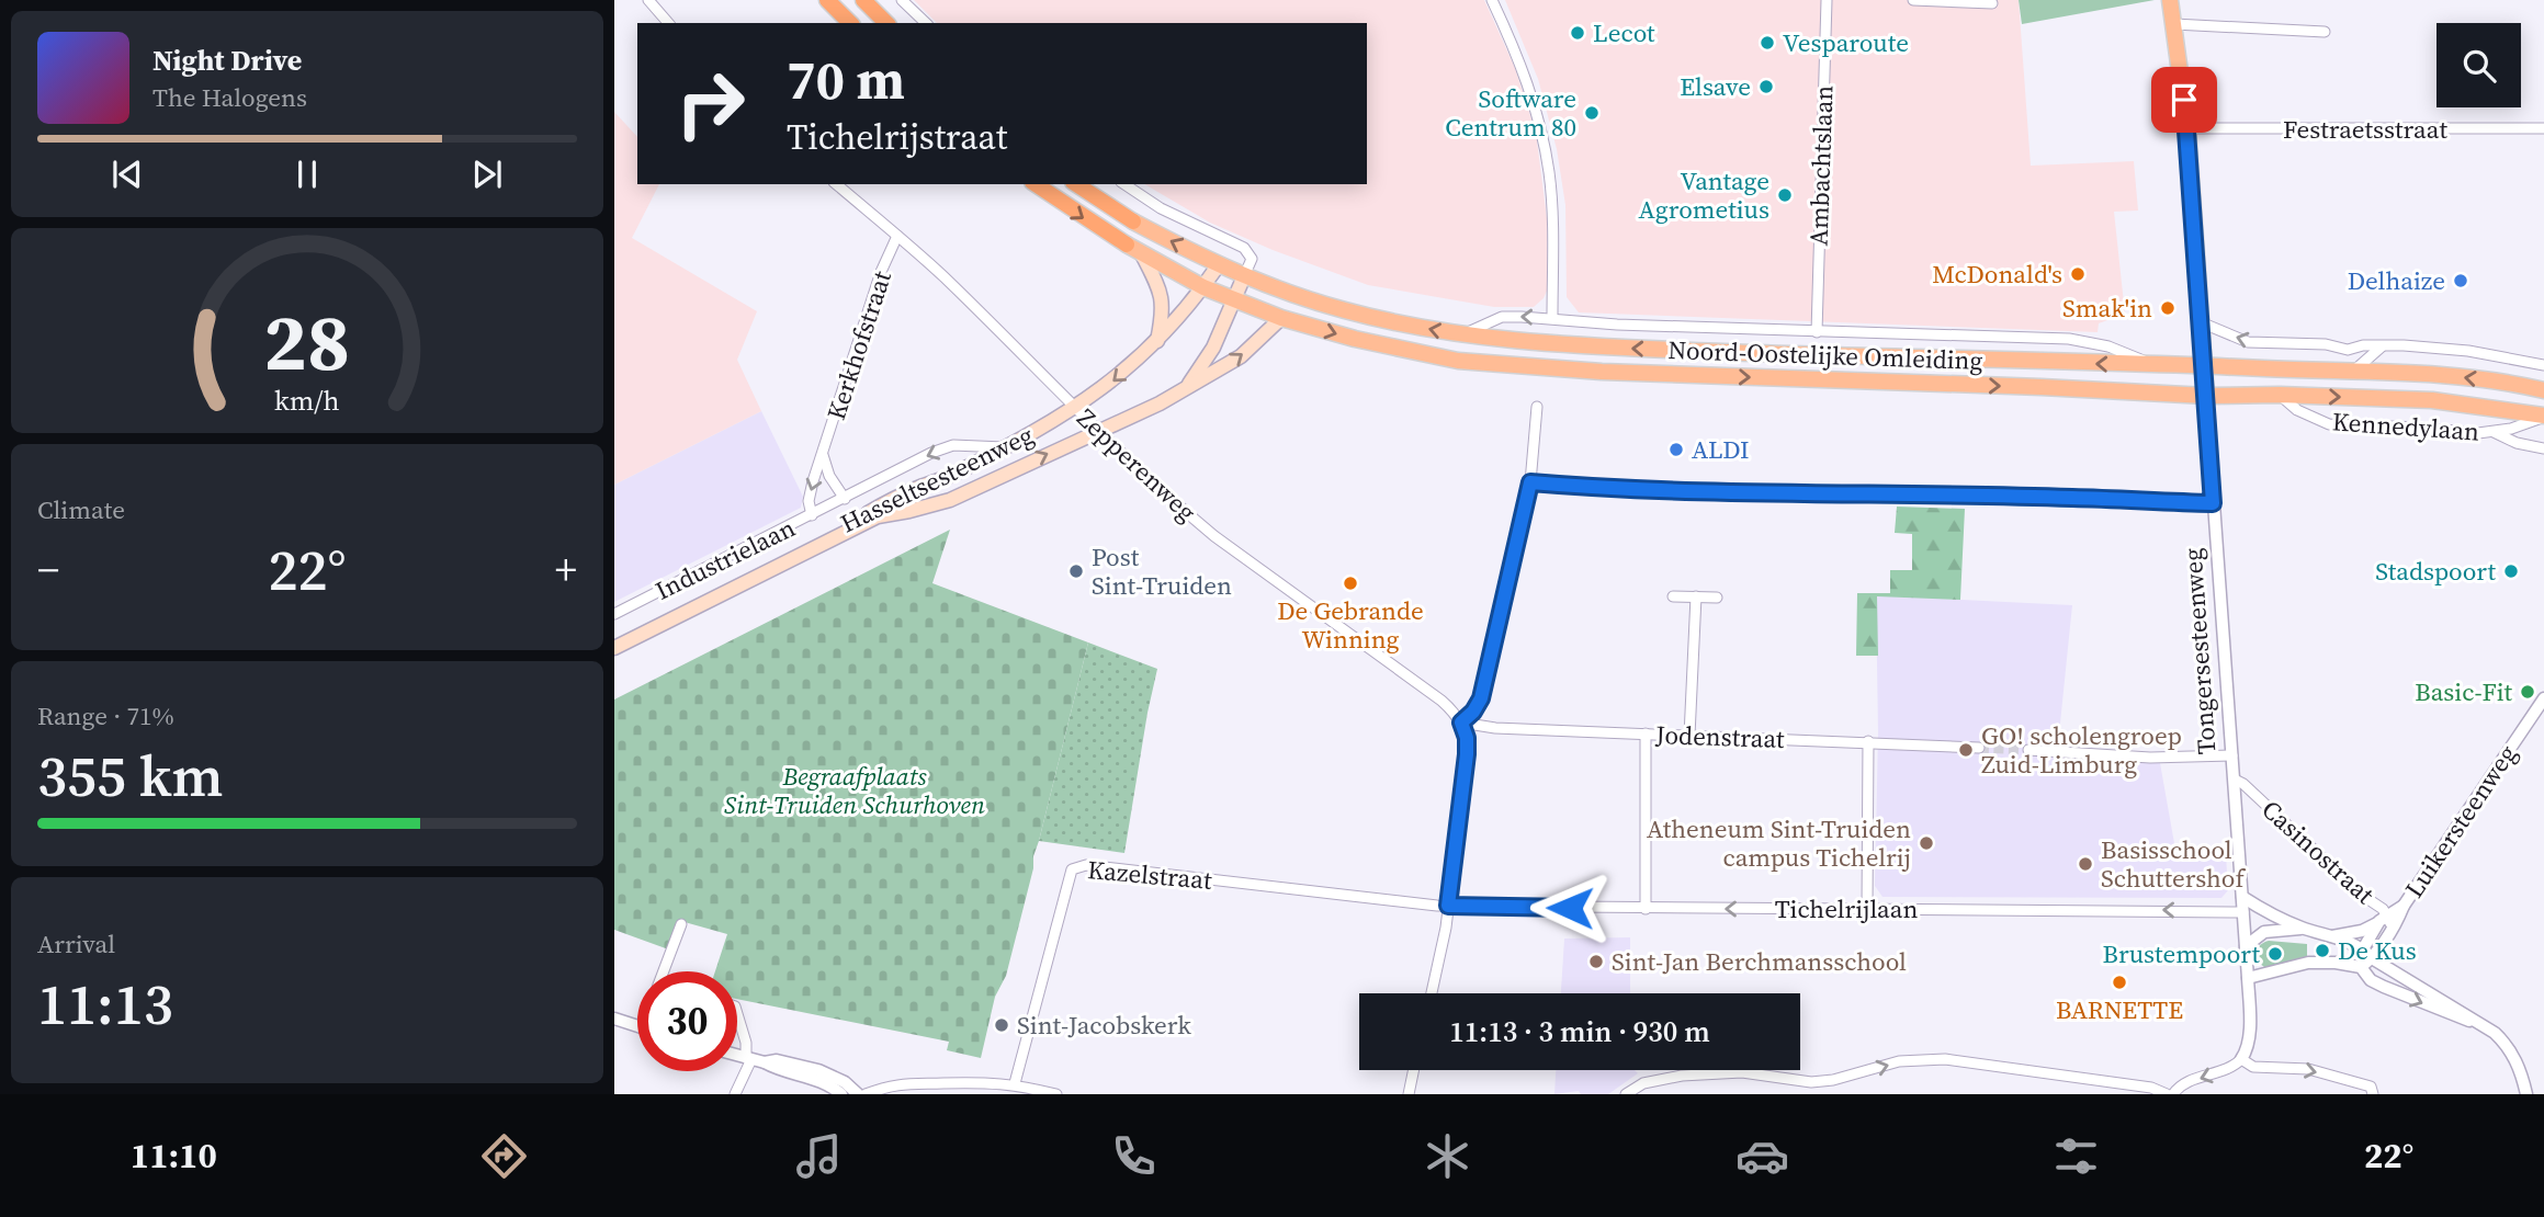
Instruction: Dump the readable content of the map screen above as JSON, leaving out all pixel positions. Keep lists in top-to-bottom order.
{
  "streets": {
    "main road": ["Noord-Oostelijke Omleiding", "Hasseltsesteenweg", "Tongersesteenweg"],
    "street": [
      "Festraetsstraat",
      "Ambachtslaan",
      "Kerkhofstraat",
      "Kennedylaan",
      "Zepperenweg",
      "Industrielaan",
      "Jodenstraat",
      "Luikersteenweg",
      "Casinostraat",
      "Kazelstraat",
      "Tichelrijlaan"
    ]
  },
  "crossings": [
    ["Festraetsstraat", "Tongersesteenweg"],
    ["Kerkhofstraat", "Zepperenweg"],
    ["Kerkhofstraat", "Industrielaan"],
    ["Noord-Oostelijke Omleiding", "Kennedylaan"],
    ["Noord-Oostelijke Omleiding", "Hasseltsesteenweg"],
    ["Noord-Oostelijke Omleiding", "Tongersesteenweg"],
    ["Zepperenweg", "Hasseltsesteenweg"],
    ["Zepperenweg", "Jodenstraat"],
    ["Hasseltsesteenweg", "Industrielaan"],
    ["Tongersesteenweg", "Casinostraat"],
    ["Tongersesteenweg", "Tichelrijlaan"],
    ["Luikersteenweg", "Casinostraat"],
    ["Kazelstraat", "Tichelrijlaan"]
  ],
  "one_way": ["Industrielaan", "Tichelrijlaan"],
  "parks": ["Begraafplaats Sint-Truiden Schurhoven"],
  "places": [
    "Lecot",
    "Vesparoute",
    "Elsave",
    "Software Centrum 80",
    "Vantage Agrometius",
    "McDonald's",
    "Delhaize",
    "Smak'in",
    "ALDI",
    "Post Sint-Truiden",
    "Stadspoort",
    "De Gebrande Winning",
    "Basic-Fit",
    "GO! scholengroep Zuid-Limburg",
    "Atheneum Sint-Truiden campus Tichelrij",
    "Basisschool Schuttershof",
    "De Kus",
    "Brustempoort",
    "Sint-Jan Berchmansschool",
    "BARNETTE",
    "Sint-Jacobskerk"
  ],
  "page": {
    "turn": ["70 m", "Tichelrijstraat"],
    "song": ["Night Drive", "The Halogens"],
    "tile": [
      "Climate",
      ["Range · 71%", "355 km"],
      ["Arrival", "11:13"]
    ],
    "heat": ["−", "22°", "+"],
    "limit": "30",
    "trip": "11:13 · 3 min · 930 m",
    "tabs": ["11:10", "22°"],
    "gauge": ["28", "km/h"]
  }
}
